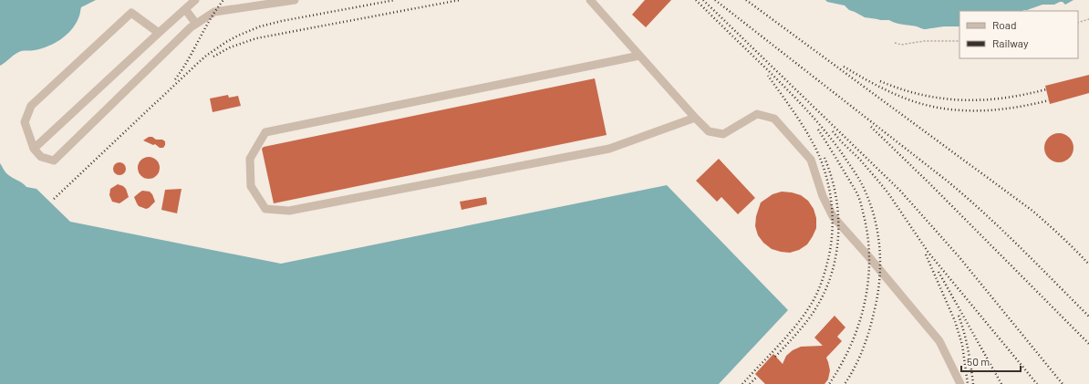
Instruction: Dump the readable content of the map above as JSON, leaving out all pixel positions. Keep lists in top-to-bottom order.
{
  "legend": ["Road", "Railway"],
  "scale_bar": "50 m"
}
